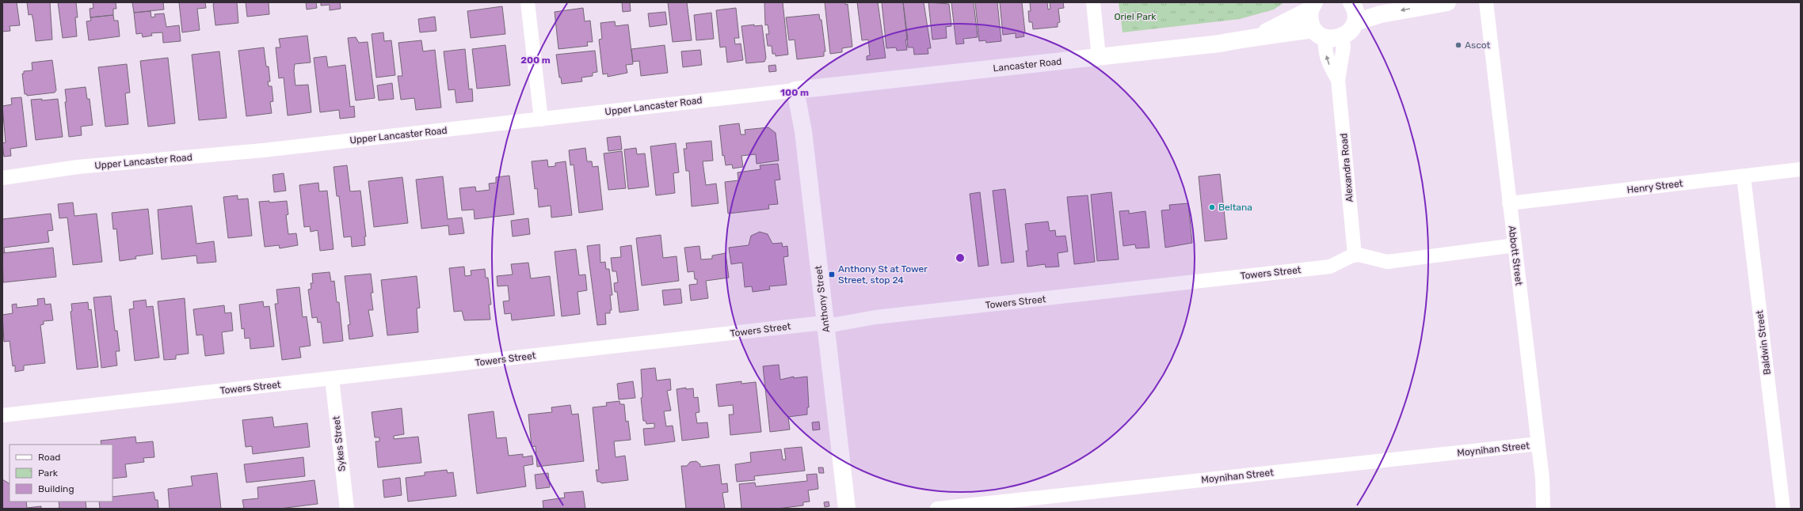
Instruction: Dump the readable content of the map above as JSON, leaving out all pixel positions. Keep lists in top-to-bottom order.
{
  "streets": {
    "street": [
      "Lancaster Road",
      "Upper Lancaster Road",
      "Alexandra Road",
      "Henry Street",
      "Abbott Street",
      "Towers Street",
      "Anthony Street",
      "Baldwin Street",
      "Sykes Street",
      "Moynihan Street"
    ]
  },
  "crossings": [
    ["Lancaster Road", "Upper Lancaster Road"],
    ["Lancaster Road", "Alexandra Road"],
    ["Lancaster Road", "Anthony Street"],
    ["Upper Lancaster Road", "Anthony Street"],
    ["Alexandra Road", "Towers Street"],
    ["Henry Street", "Abbott Street"],
    ["Henry Street", "Baldwin Street"],
    ["Abbott Street", "Moynihan Street"],
    ["Towers Street", "Anthony Street"],
    ["Towers Street", "Sykes Street"]
  ],
  "parks": ["Oriel Park"],
  "places": {
    "other": ["Ascot", "Beltana"],
    "transit": ["Anthony St at Tower Street, stop 24"]
  },
  "legend": ["Road", "Park", "Building"],
  "rings": ["200 m", "100 m"]
}
